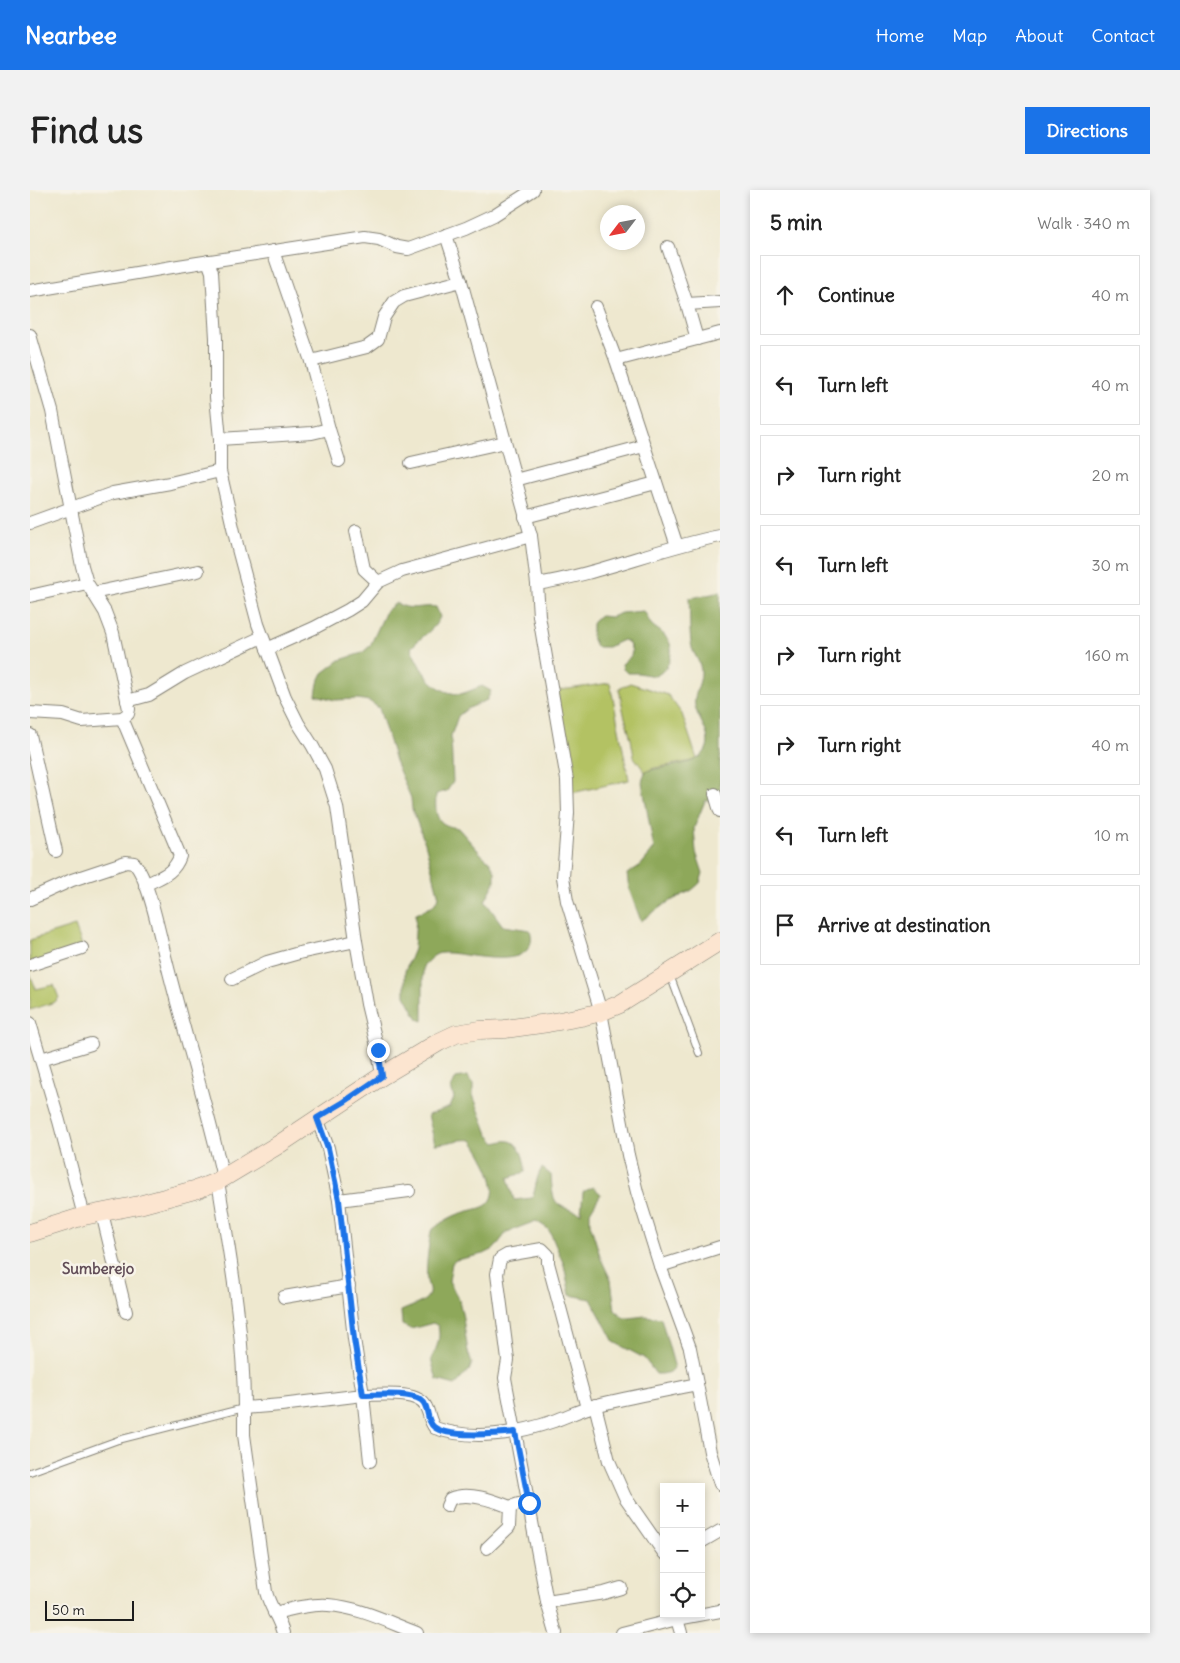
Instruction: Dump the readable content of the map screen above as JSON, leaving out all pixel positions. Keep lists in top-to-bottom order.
{
  "districts": ["Sumberejo"],
  "scale_bar": "50 m",
  "north": "bottom left",
  "page": {
    "header": "Nearbee",
    "nav": [
      "Home",
      "Map",
      "About",
      "Contact"
    ],
    "buttons": "Directions",
    "title": "Find us",
    "heading": ["5 min", "Walk · 340 m"],
    "list": [
      ["Continue", "40 m"],
      ["Turn left", "40 m"],
      ["Turn right", "20 m"],
      ["Turn left", "30 m"],
      ["Turn right", "160 m"],
      ["Turn right", "40 m"],
      ["Turn left", "10 m"],
      "Arrive at destination"
    ],
    "map_buttons": ["+", "−"],
    "scale": "50 m"
  }
}
